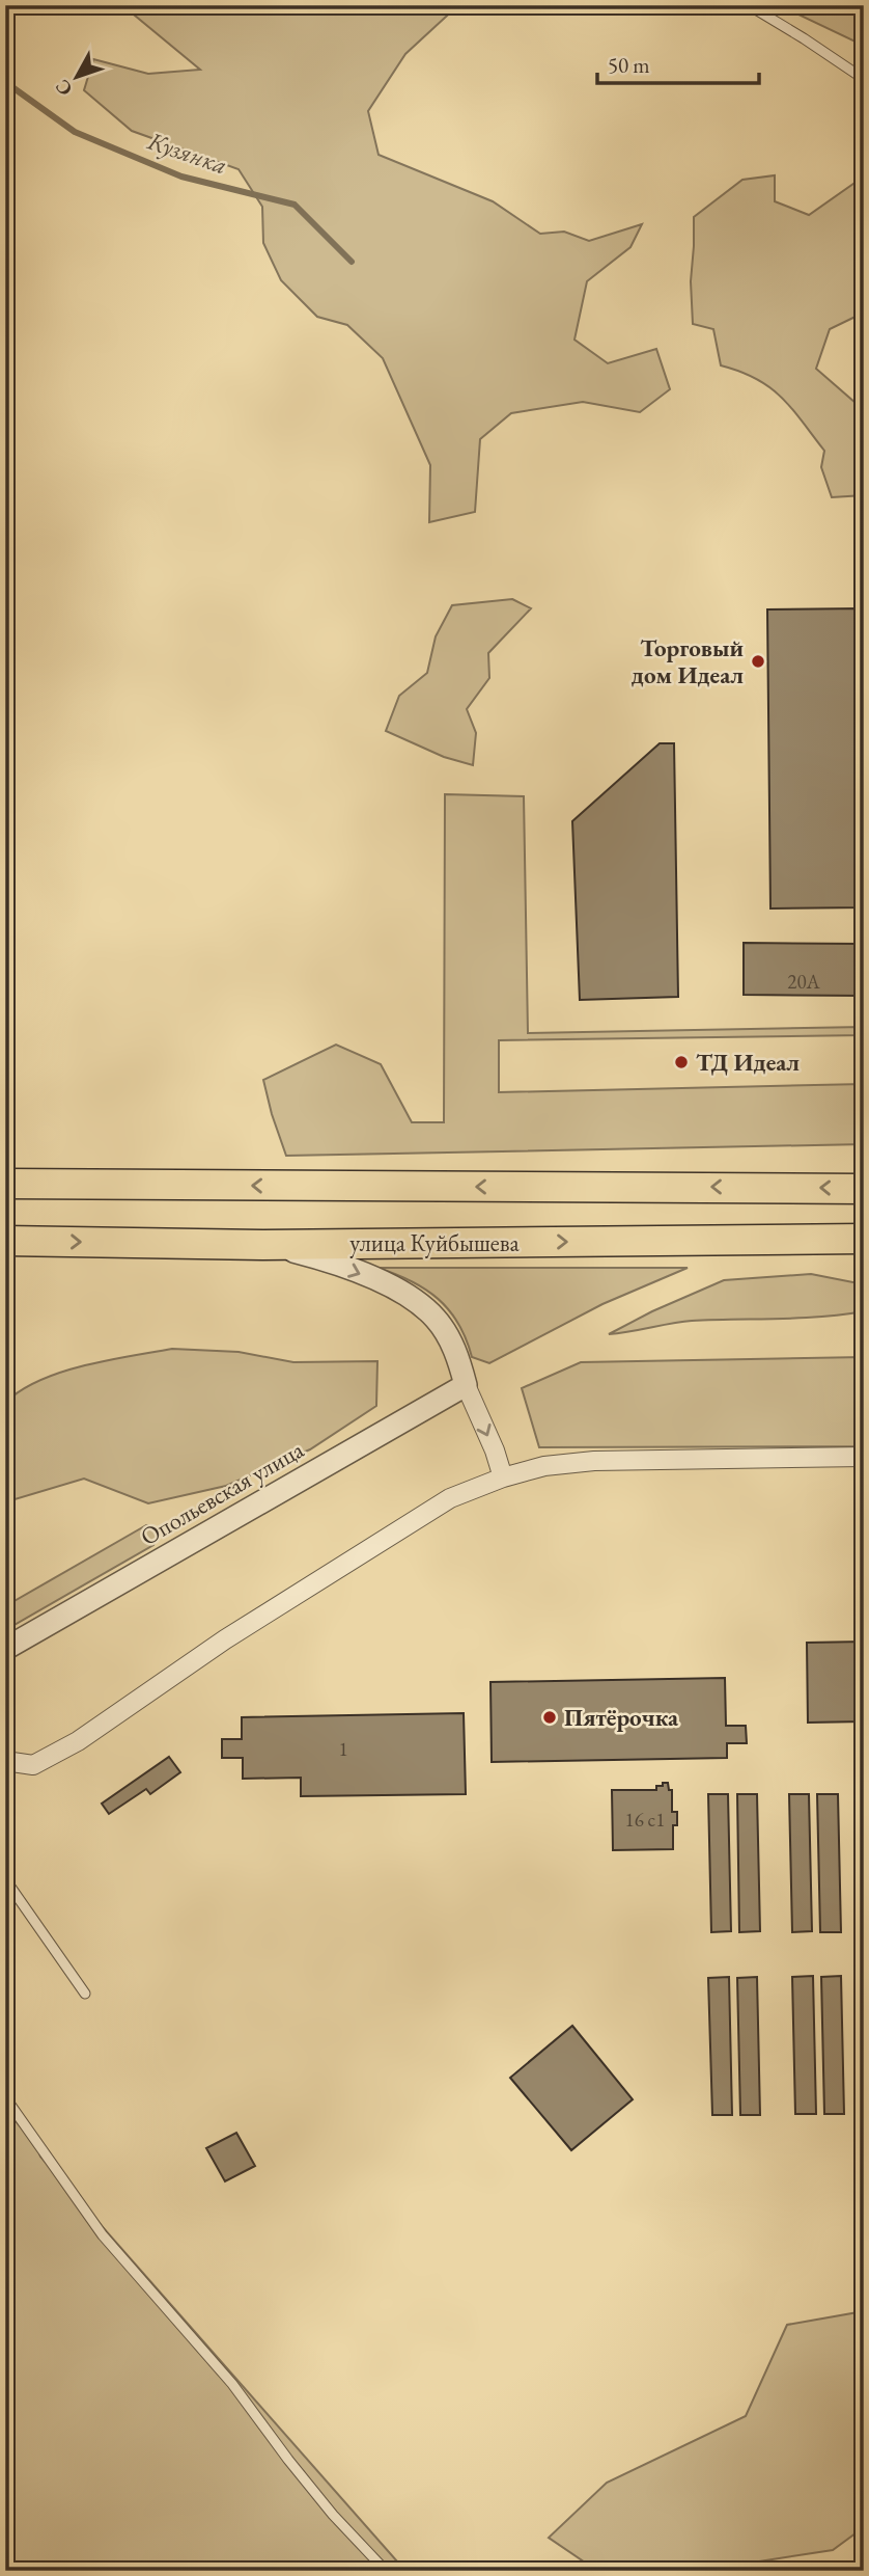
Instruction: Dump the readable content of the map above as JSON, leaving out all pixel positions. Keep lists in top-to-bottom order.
{
  "streets": {
    "highway": ["улица Куйбышева"],
    "street": ["Опольевская улица"]
  },
  "water": ["Кузянка"],
  "places": ["Торговый дом Идеал", "ТД Идеал", "Пятёрочка"],
  "house_numbers": ["20А", "1", "16 с1"],
  "scale_bar": "50 m",
  "north": "bottom left"
}
